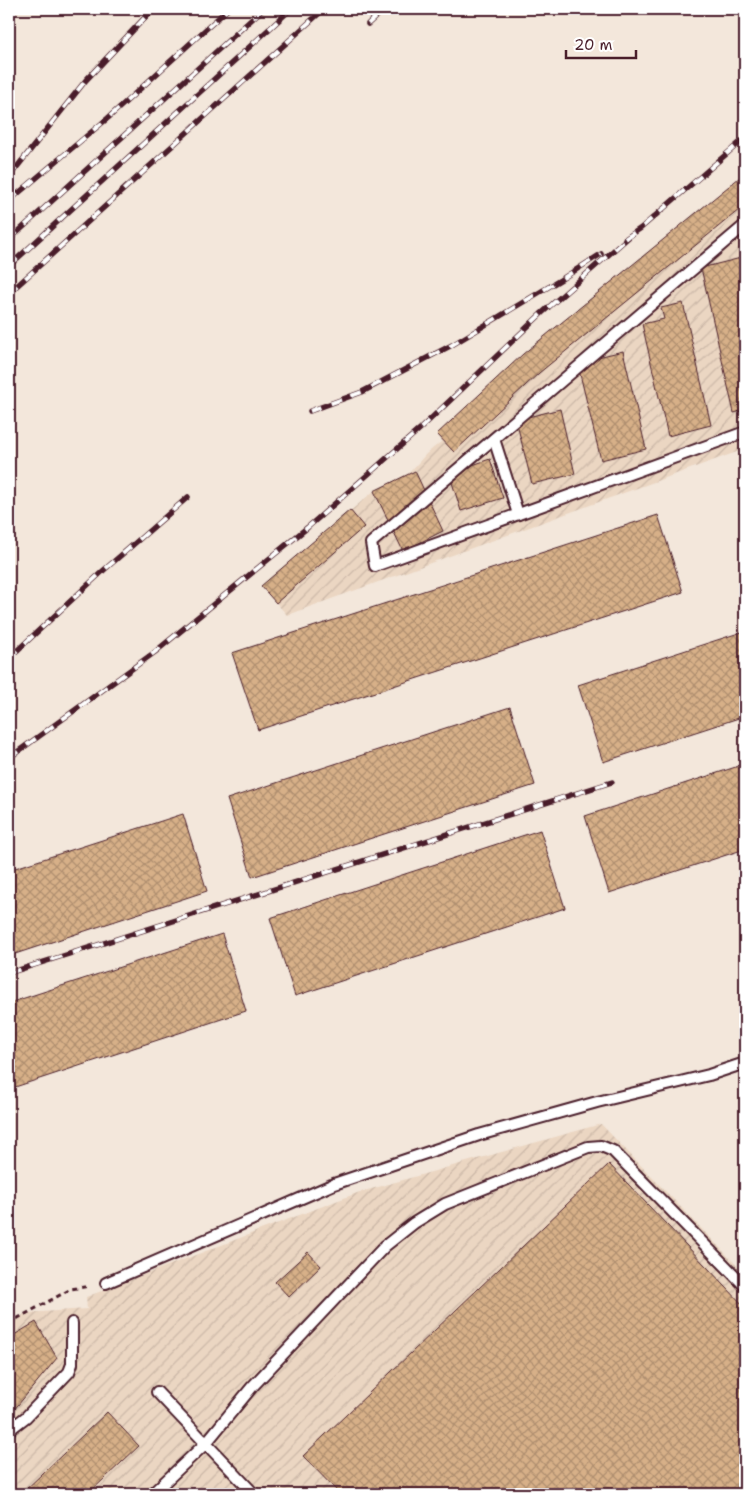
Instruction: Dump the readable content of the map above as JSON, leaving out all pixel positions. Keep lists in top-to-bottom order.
{
  "scale_bar": "20 m"
}
